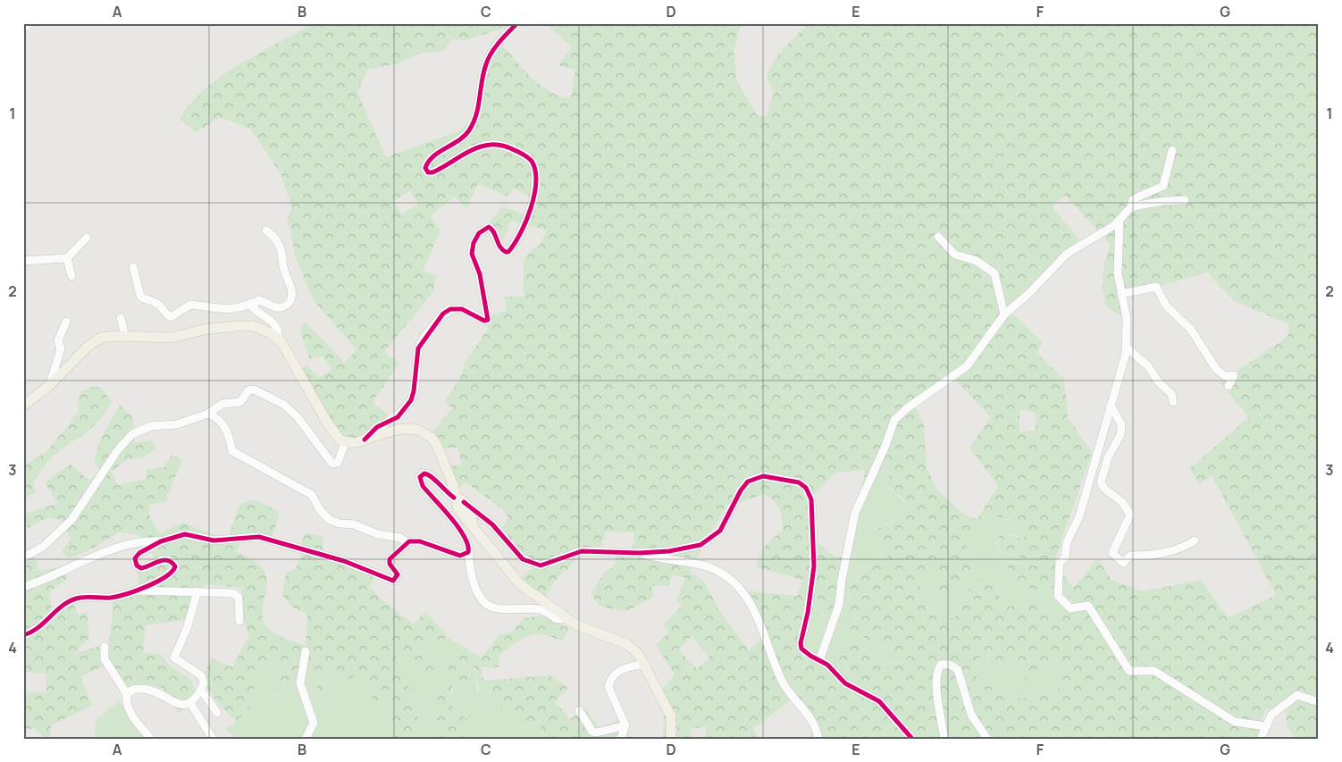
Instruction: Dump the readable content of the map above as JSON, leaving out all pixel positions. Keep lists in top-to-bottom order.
{
  "grid": {
    "columns": [
      "A",
      "B",
      "C",
      "D",
      "E",
      "F",
      "G"
    ],
    "rows": [
      "1",
      "2",
      "3",
      "4"
    ]
  }
}
